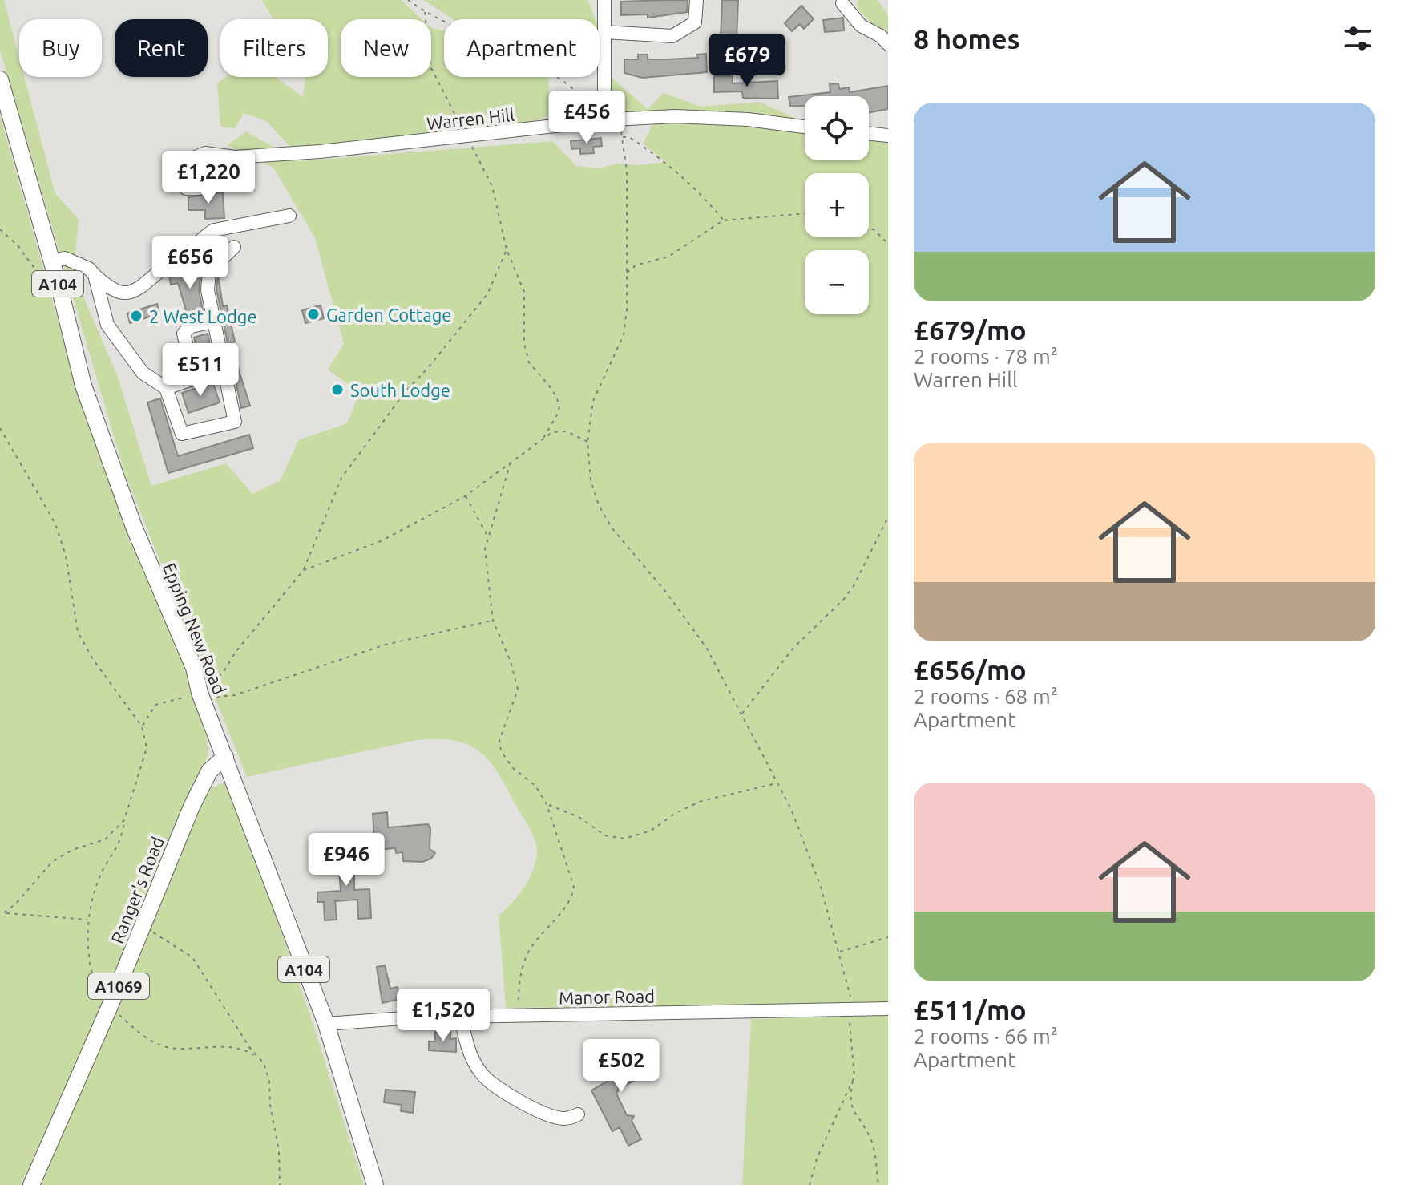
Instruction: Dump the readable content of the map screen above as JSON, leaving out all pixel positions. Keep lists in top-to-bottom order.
{
  "streets": {
    "main road": [
      "A104",
      "Epping New Road",
      "Ranger's Road",
      "A1069"
    ],
    "street": ["Warren Hill", "Manor Road"]
  },
  "crossings": [
    ["Epping New Road", "Ranger's Road"],
    ["Epping New Road", "Manor Road"]
  ],
  "places": ["Garden Cottage", "2 West Lodge", "South Lodge"],
  "page": {
    "heading": "8 homes",
    "chip": [
      "Buy",
      "Rent",
      "Filters",
      "New",
      "Apartment"
    ],
    "price": [
      "£679",
      "£456",
      "£1,220",
      "£656",
      "£511",
      "£946",
      "£1,520",
      "£502"
    ],
    "list": [
      {
        "name": "£679/mo",
        "note": "2 rooms · 78 m² · Warren Hill"
      },
      {
        "name": "£656/mo",
        "note": "2 rooms · 68 m² · Apartment"
      },
      {
        "name": "£511/mo",
        "note": "2 rooms · 66 m² · Apartment"
      }
    ],
    "map_buttons": ["+", "−"]
  }
}
